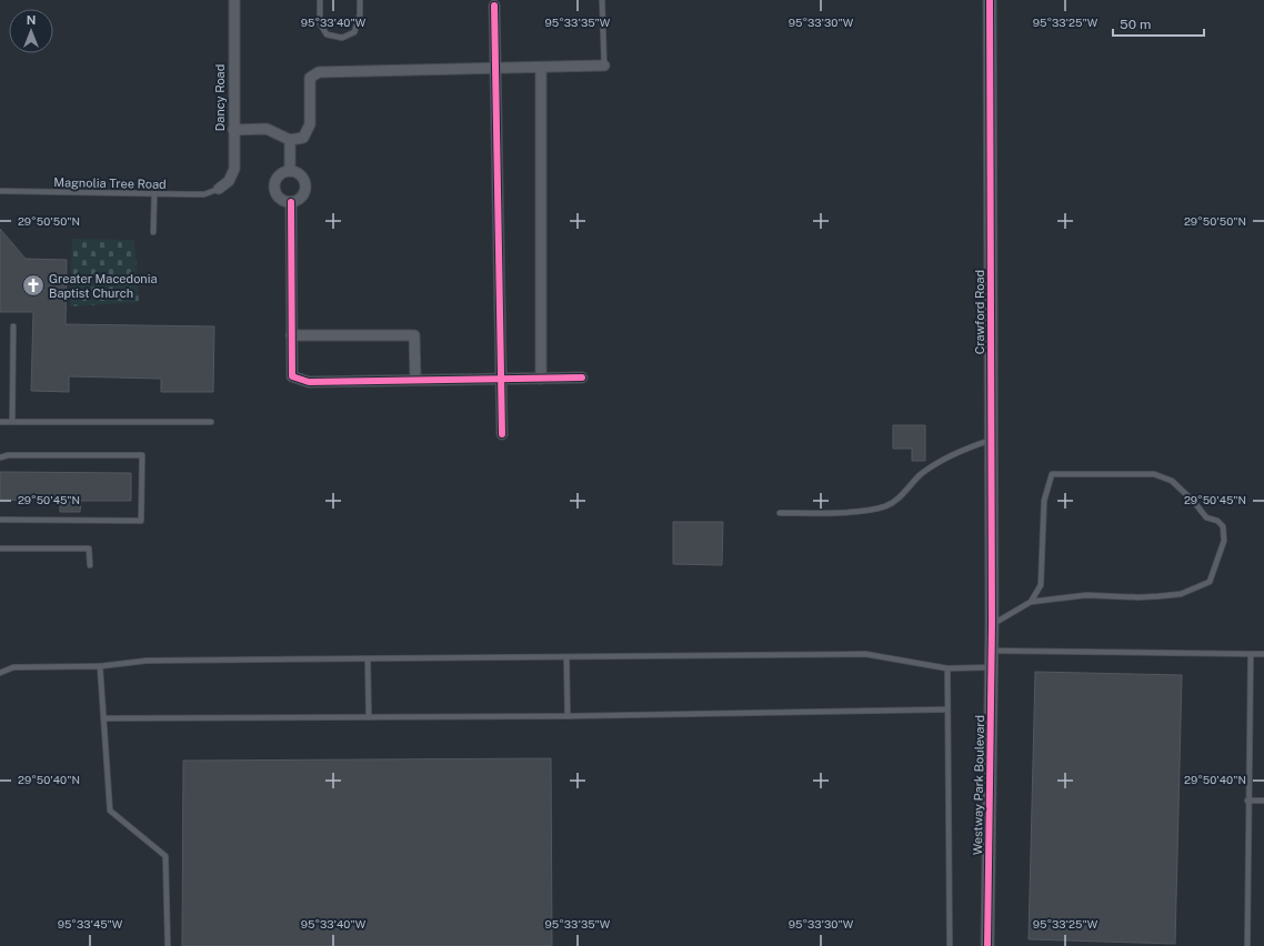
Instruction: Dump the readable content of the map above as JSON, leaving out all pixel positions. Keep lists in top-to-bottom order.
{
  "streets": {
    "street": ["Dancy Road", "Crawford Road", "Westway Park Boulevard"],
    "lane": ["Magnolia Tree Road"]
  },
  "crossings": [
    ["Dancy Road", "Magnolia Tree Road"],
    ["Crawford Road", "Westway Park Boulevard"]
  ],
  "places": {
    "church": ["Greater Macedonia Baptist Church"]
  },
  "scale_bar": "50 m",
  "north": "top",
  "coordinates": [
    "95°33'40\"W",
    "95°33'35\"W",
    "95°33'30\"W",
    "95°33'25\"W",
    "29°50'50\"N",
    "29°50'45\"N",
    "29°50'40\"N",
    "95°33'45\"W"
  ]
}
